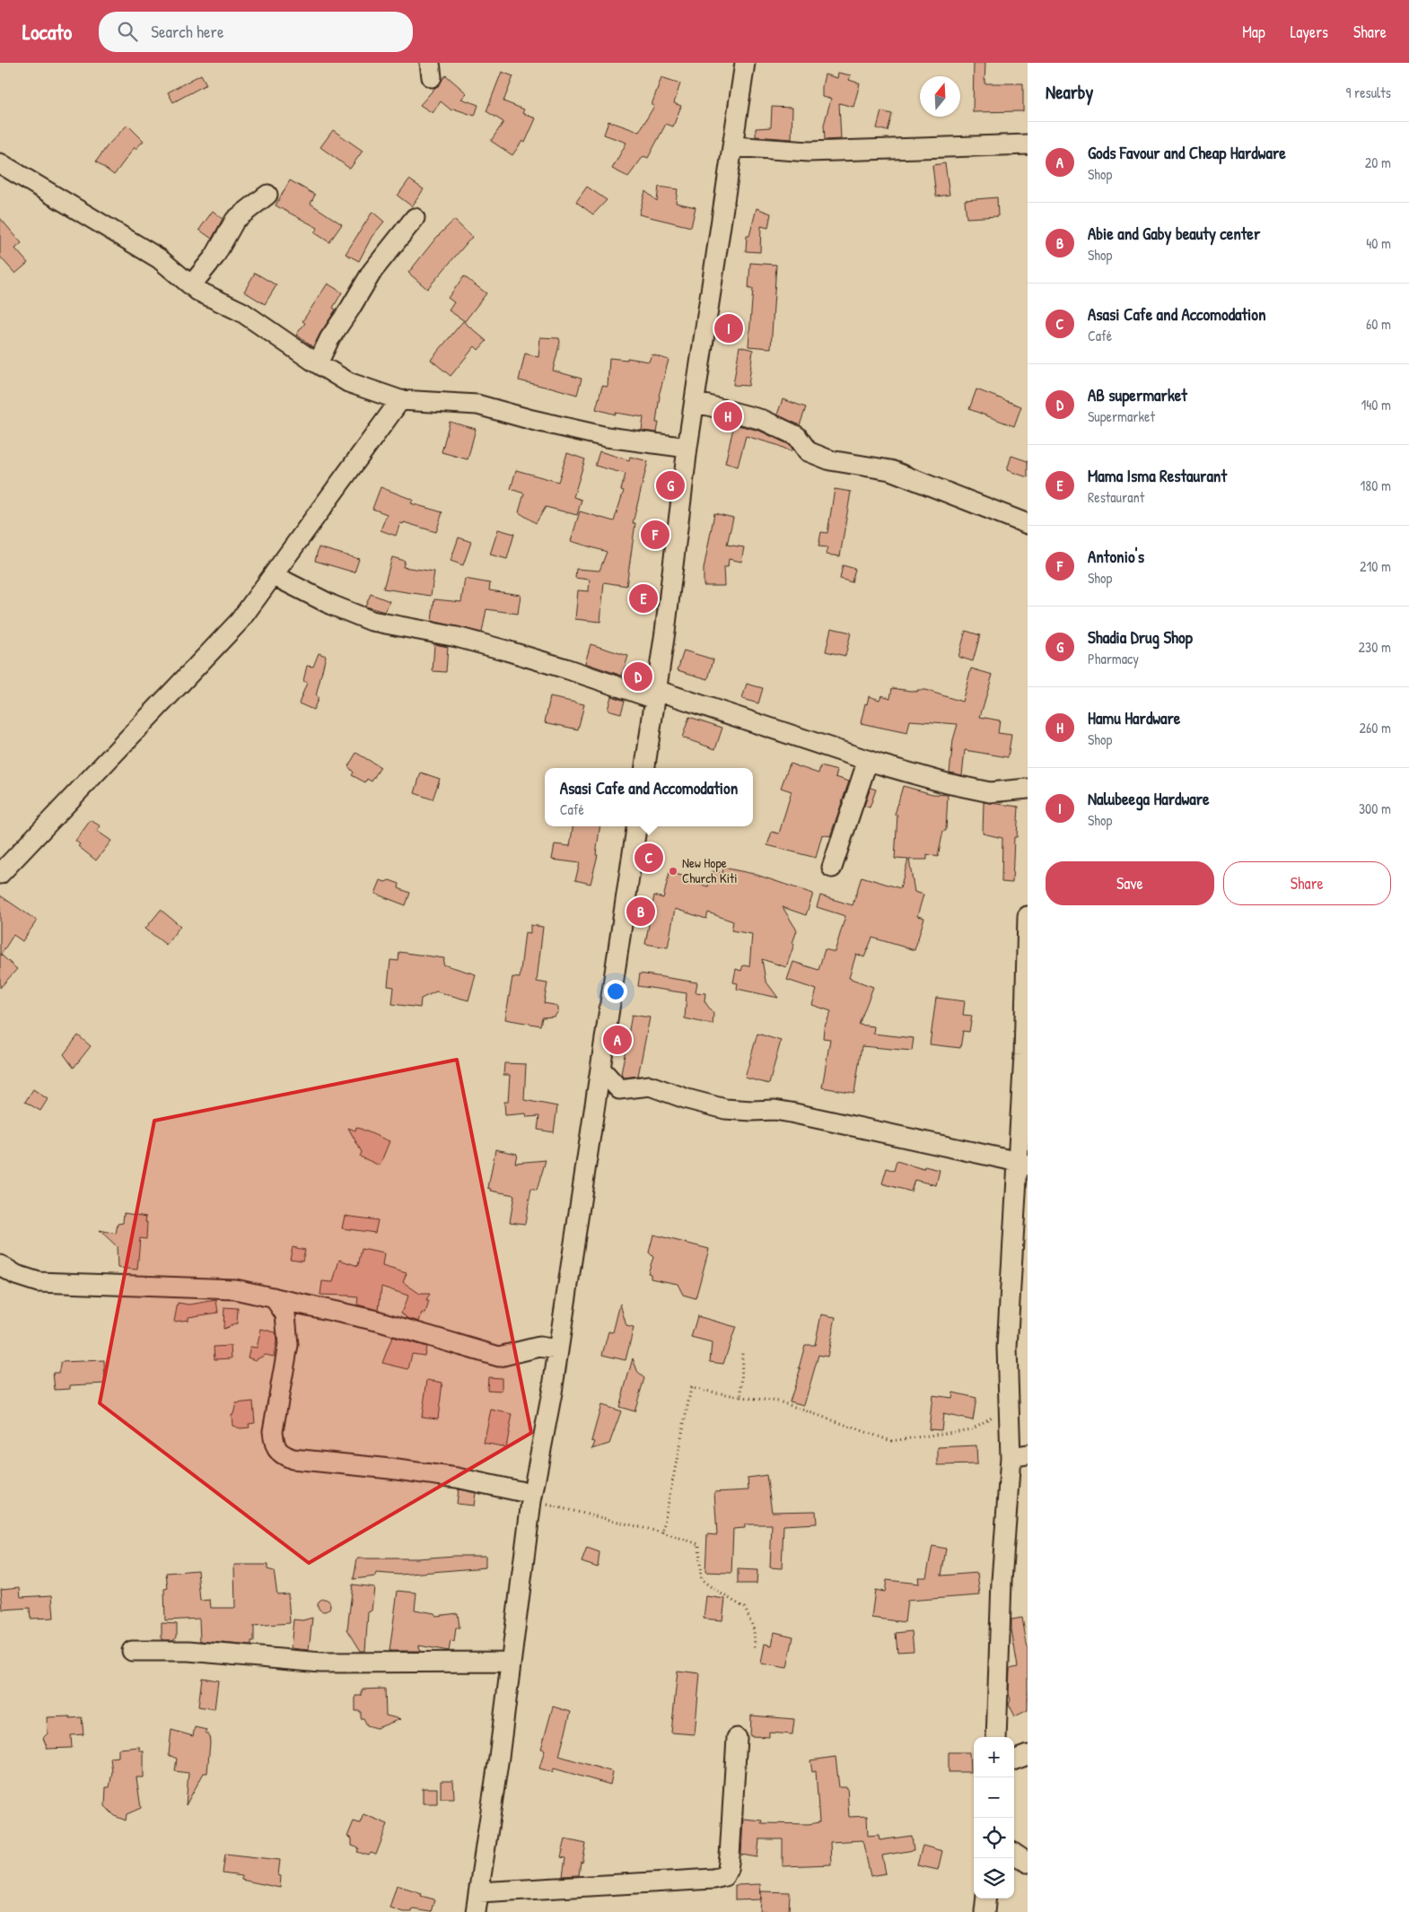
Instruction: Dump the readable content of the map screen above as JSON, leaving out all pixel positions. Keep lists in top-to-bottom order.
{
  "places": ["New Hope Church Kiti"],
  "north": "top",
  "page": {
    "header": "Locato",
    "search": "Search here",
    "nav": ["Map", "Layers", "Share"],
    "heading": ["Nearby", "9 results"],
    "list": [
      {
        "mark": "A",
        "name": "Gods Favour and Cheap Hardware",
        "note": "Shop",
        "value": "20 m"
      },
      {
        "mark": "B",
        "name": "Abie and Gaby beauty center",
        "note": "Shop",
        "value": "40 m"
      },
      {
        "mark": "C",
        "name": "Asasi Cafe and Accomodation",
        "note": "Café",
        "value": "60 m"
      },
      {
        "mark": "D",
        "name": "AB supermarket",
        "note": "Supermarket",
        "value": "140 m"
      },
      {
        "mark": "E",
        "name": "Mama Isma Restaurant",
        "note": "Restaurant",
        "value": "180 m"
      },
      {
        "mark": "F",
        "name": "Antonio's",
        "note": "Shop",
        "value": "210 m"
      },
      {
        "mark": "G",
        "name": "Shadia Drug Shop",
        "note": "Pharmacy",
        "value": "230 m"
      },
      {
        "mark": "H",
        "name": "Hamu Hardware",
        "note": "Shop",
        "value": "260 m"
      },
      {
        "mark": "I",
        "name": "Nalubeega Hardware",
        "note": "Shop",
        "value": "300 m"
      }
    ],
    "pins": [
      "I",
      "H",
      "G",
      "F",
      "E",
      "D",
      "C",
      "B",
      "A"
    ],
    "popup": ["Asasi Cafe and Accomodation", "Café"],
    "buttons": ["Save", "Share"],
    "map_buttons": ["+", "−"]
  }
}
